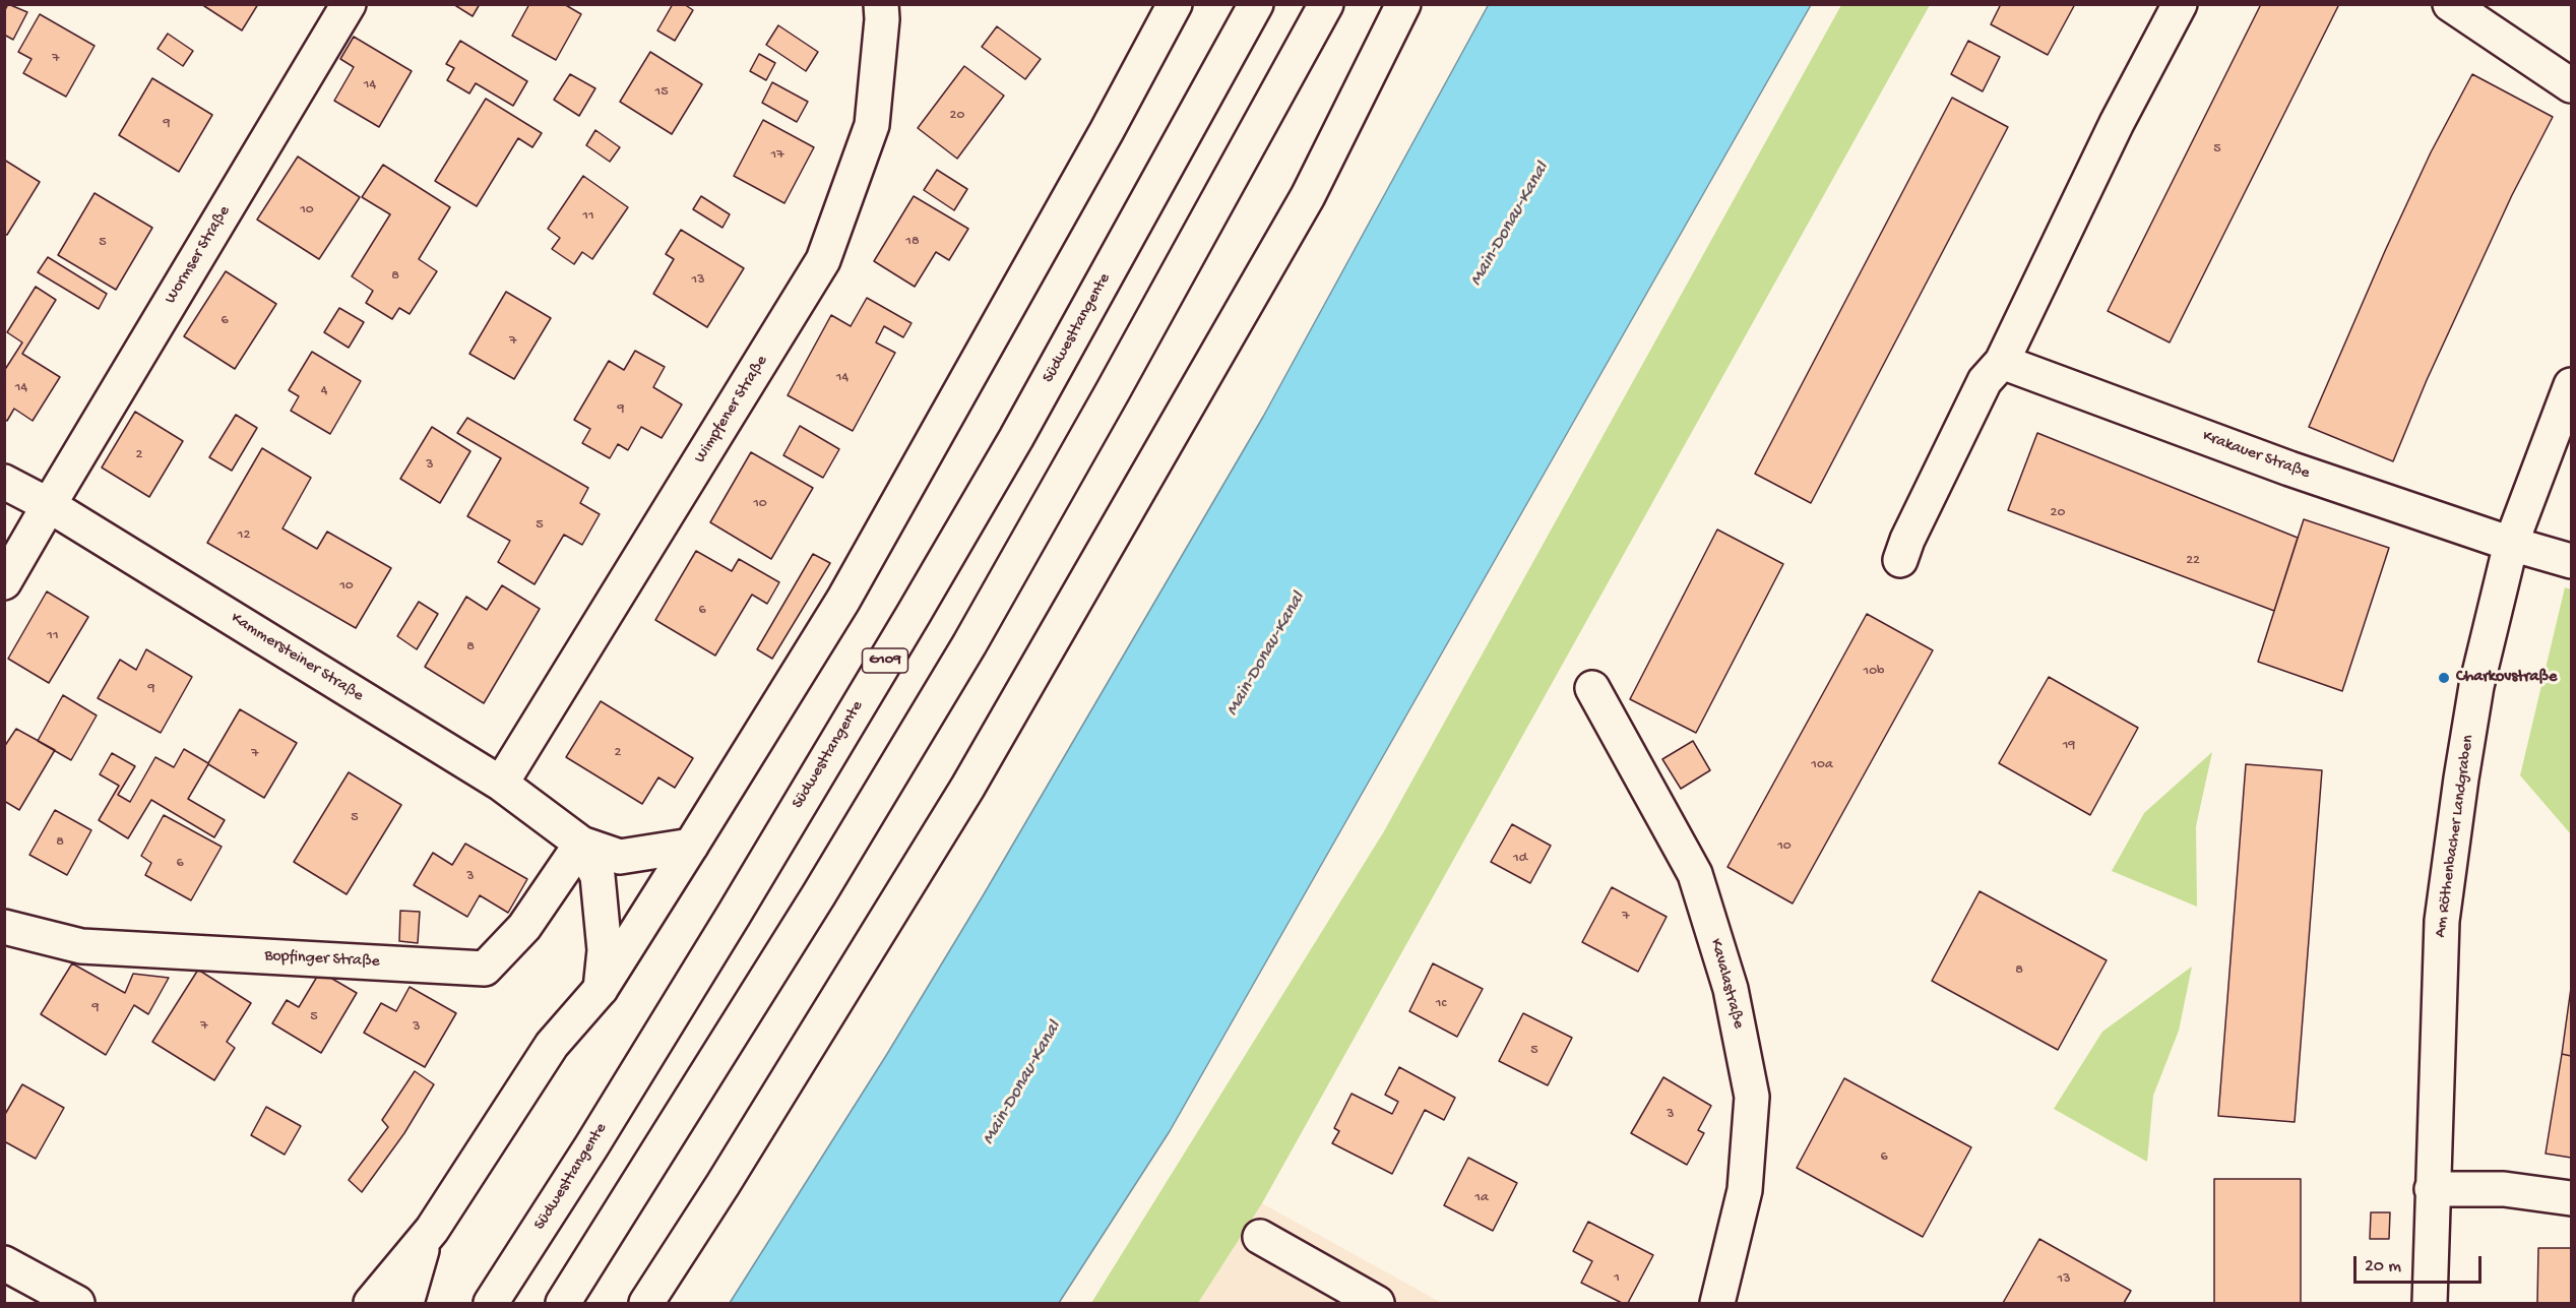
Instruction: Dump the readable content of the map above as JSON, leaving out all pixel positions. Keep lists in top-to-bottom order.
{
  "streets": {
    "main road": [
      "Wormser Straße",
      "Südwesttangente",
      "Wimpfener Straße",
      "Krakauer Straße",
      "Kammersteiner Straße",
      "G109",
      "Am Röthenbacher Landgraben",
      "Bopfinger Straße",
      "Kavalastraße"
    ]
  },
  "crossings": [
    ["Wormser Straße", "Kammersteiner Straße"],
    ["Wimpfener Straße", "Kammersteiner Straße"],
    ["Krakauer Straße", "Am Röthenbacher Landgraben"],
    ["Kammersteiner Straße", "Bopfinger Straße"]
  ],
  "water": ["Main-Donau-Kanal"],
  "places": ["Charkovstraße"],
  "house_numbers": [
    "7",
    "14",
    "15",
    "20",
    "9",
    "5",
    "17",
    "10",
    "11",
    "18",
    "5",
    "8",
    "13",
    "6",
    "7",
    "14",
    "14",
    "4",
    "9",
    "2",
    "3",
    "10",
    "20",
    "5",
    "12",
    "22",
    "10",
    "6",
    "11",
    "8",
    "10b",
    "9",
    "19",
    "2",
    "7",
    "10a",
    "5",
    "8",
    "10",
    "1d",
    "6",
    "3",
    "7",
    "8",
    "1c",
    "9",
    "5",
    "7",
    "3",
    "5",
    "3",
    "6",
    "1a",
    "1",
    "13"
  ],
  "scale_bar": "20 m"
}
